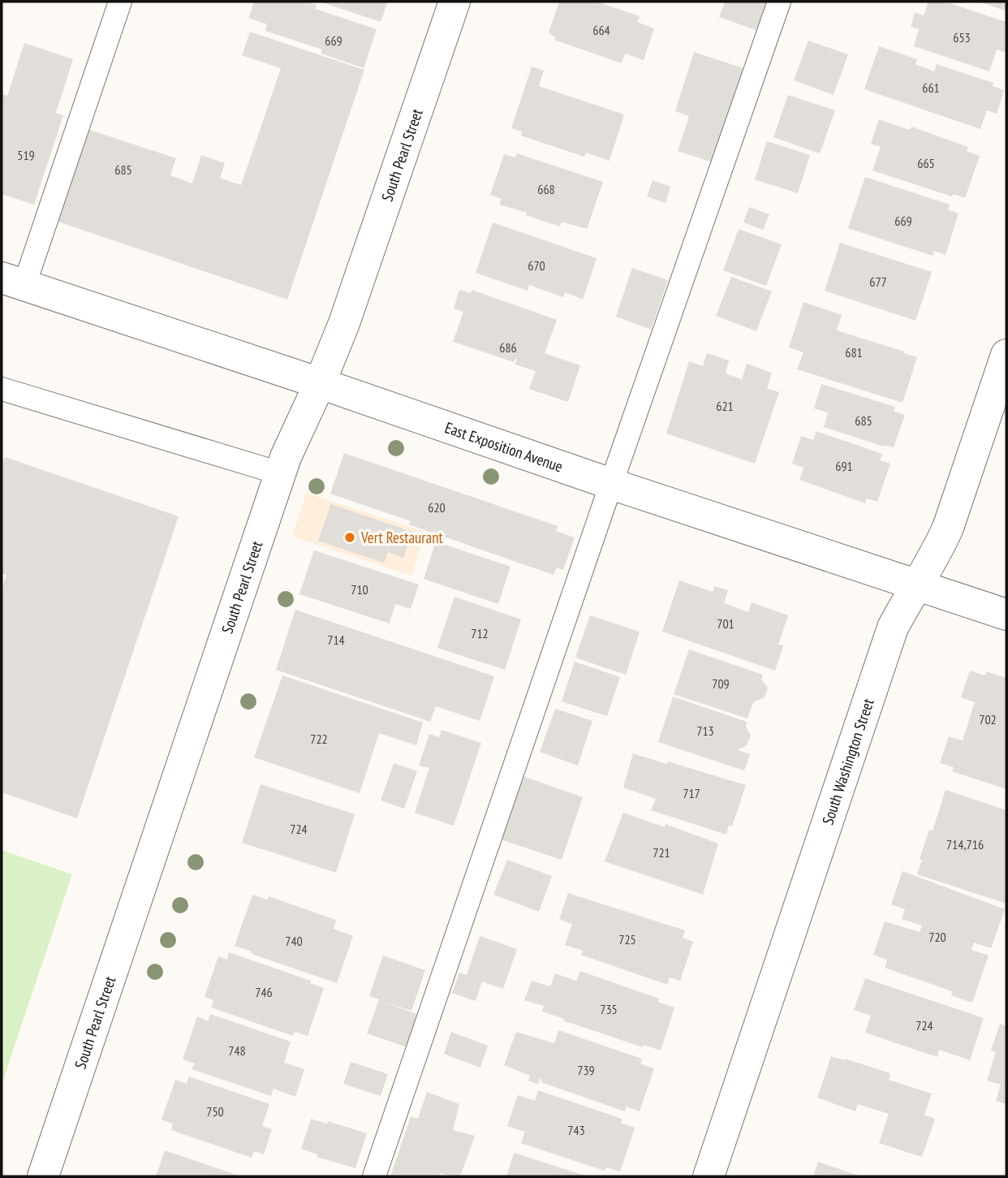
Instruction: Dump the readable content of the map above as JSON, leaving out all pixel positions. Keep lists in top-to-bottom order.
{
  "streets": {
    "street": ["South Pearl Street", "East Exposition Avenue", "South Washington Street"]
  },
  "crossings": [
    ["South Pearl Street", "East Exposition Avenue"],
    ["East Exposition Avenue", "South Washington Street"]
  ],
  "places": ["Vert Restaurant"],
  "house_numbers": [
    "664",
    "653",
    "669",
    "661",
    "519",
    "665",
    "685",
    "668",
    "669",
    "670",
    "677",
    "686",
    "681",
    "621",
    "685",
    "691",
    "620",
    "710",
    "701",
    "712",
    "714",
    "709",
    "702",
    "713",
    "722",
    "717",
    "724",
    "714,716",
    "721",
    "720",
    "725",
    "740",
    "746",
    "735",
    "724",
    "748",
    "739",
    "750",
    "743"
  ]
}
